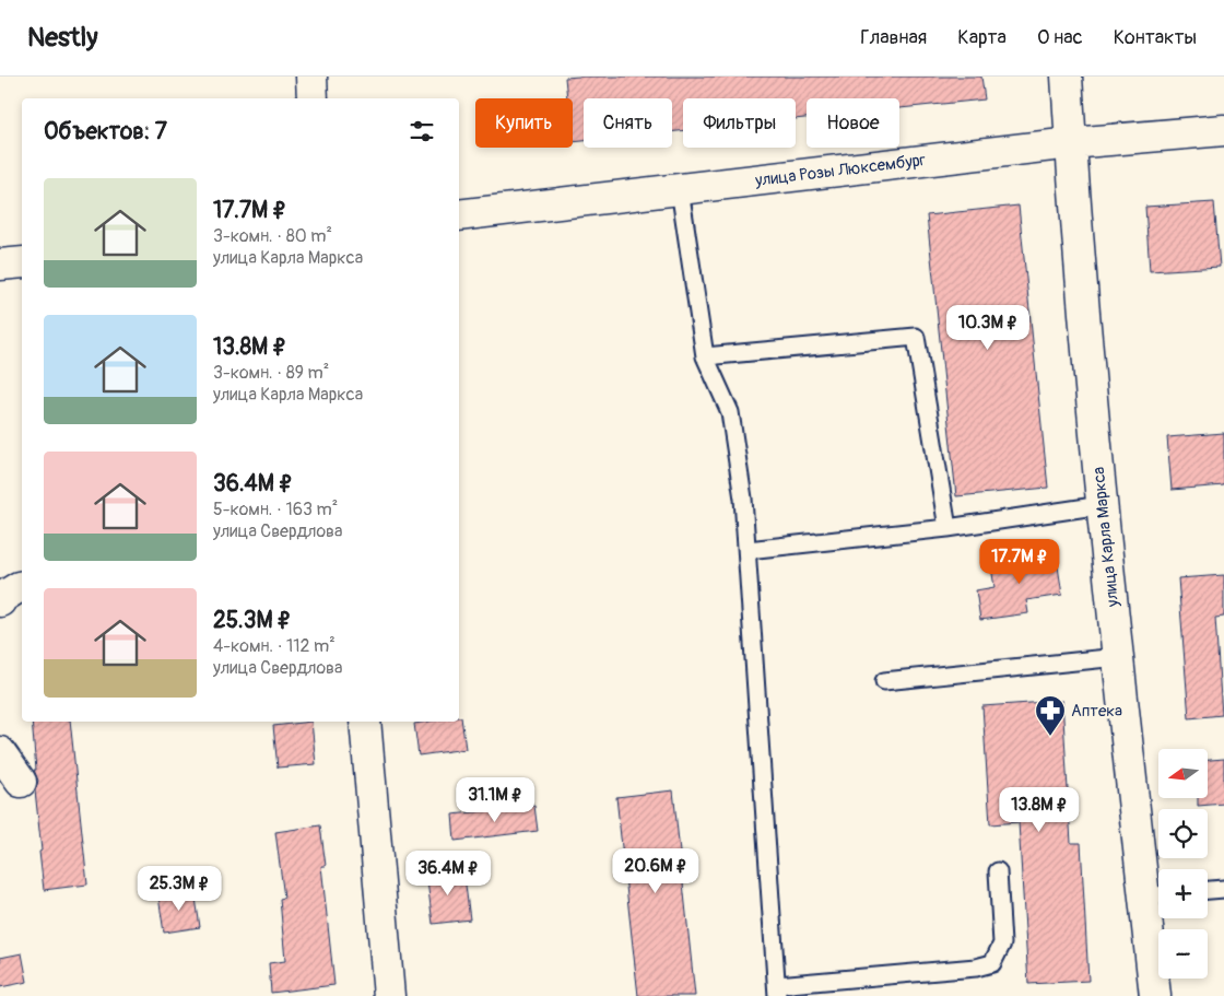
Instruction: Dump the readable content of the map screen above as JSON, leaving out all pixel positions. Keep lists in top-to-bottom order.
{
  "streets": {
    "street": ["улица Розы Люксембург", "улица Карла Маркса"]
  },
  "crossings": [
    ["улица Розы Люксембург", "улица Карла Маркса"]
  ],
  "places": {
    "pharmacy": ["Аптека"]
  },
  "north": "left",
  "page": {
    "header": "Nestly",
    "nav": [
      "Главная",
      "Карта",
      "О нас",
      "Контакты"
    ],
    "chip": [
      "Купить",
      "Снять",
      "Фильтры",
      "Новое"
    ],
    "heading": "Объектов: 7",
    "list": [
      {
        "name": "17.7M ₽",
        "note": "3-комн. · 80 m² · улица Карла Маркса"
      },
      {
        "name": "13.8M ₽",
        "note": "3-комн. · 89 m² · улица Карла Маркса"
      },
      {
        "name": "36.4M ₽",
        "note": "5-комн. · 163 m² · улица Свердлова"
      },
      {
        "name": "25.3M ₽",
        "note": "4-комн. · 112 m² · улица Свердлова"
      }
    ],
    "price": [
      "10.3M ₽",
      "17.7M ₽",
      "31.1M ₽",
      "13.8M ₽",
      "20.6M ₽",
      "36.4M ₽",
      "25.3M ₽"
    ],
    "map_buttons": ["+", "−"]
  }
}
